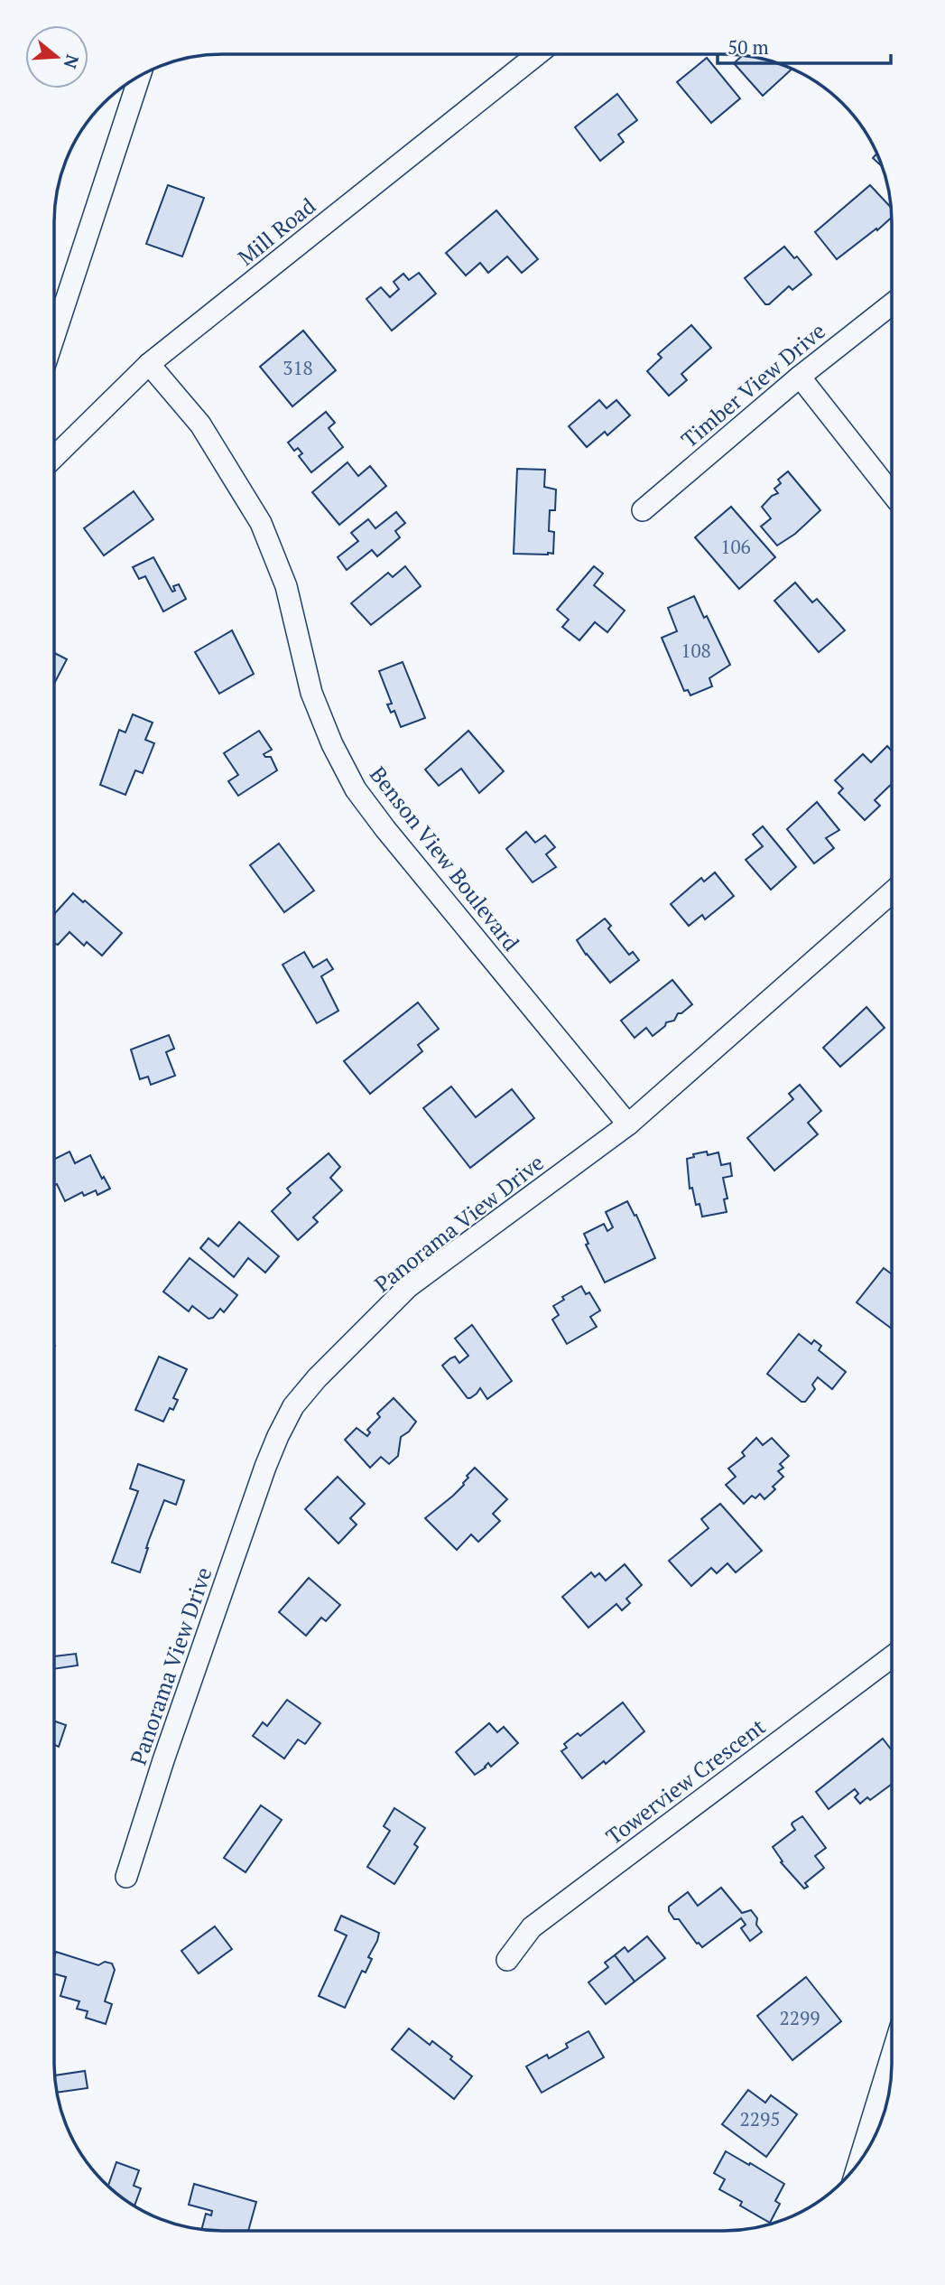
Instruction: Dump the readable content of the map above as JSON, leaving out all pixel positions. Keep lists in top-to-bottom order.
{
  "streets": {
    "street": [
      "Mill Road",
      "Timber View Drive",
      "Benson View Boulevard",
      "Panorama View Drive",
      "Towerview Crescent"
    ]
  },
  "crossings": [
    ["Mill Road", "Benson View Boulevard"],
    ["Benson View Boulevard", "Panorama View Drive"]
  ],
  "house_numbers": [
    "318",
    "106",
    "108",
    "2299",
    "2295"
  ],
  "scale_bar": "50 m",
  "north": "right"
}
